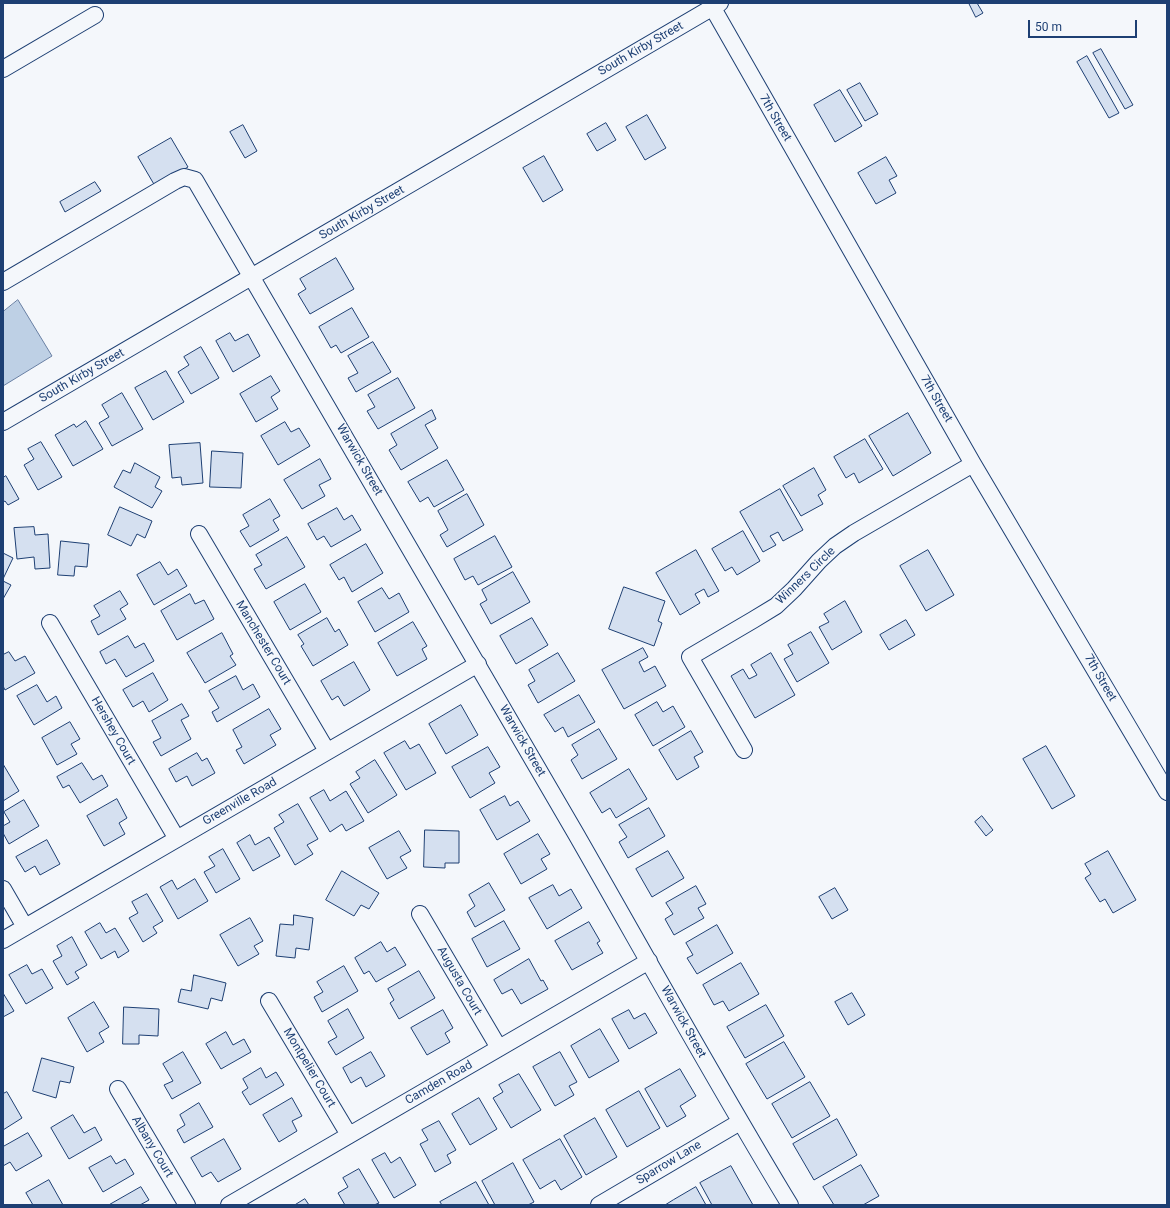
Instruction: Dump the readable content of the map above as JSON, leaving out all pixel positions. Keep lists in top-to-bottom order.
{
  "streets": {
    "street": [
      "South Kirby Street",
      "7th Street",
      "Warwick Street",
      "Winners Circle",
      "Manchester Court",
      "Hershey Court",
      "Greenville Road",
      "Augusta Court",
      "Montpelier Court",
      "Camden Road",
      "Albany Court",
      "Sparrow Lane"
    ]
  },
  "crossings": [
    ["South Kirby Street", "7th Street"],
    ["South Kirby Street", "Warwick Street"],
    ["7th Street", "Winners Circle"],
    ["Warwick Street", "Greenville Road"],
    ["Warwick Street", "Camden Road"],
    ["Warwick Street", "Sparrow Lane"],
    ["Manchester Court", "Greenville Road"],
    ["Hershey Court", "Greenville Road"],
    ["Augusta Court", "Camden Road"],
    ["Montpelier Court", "Camden Road"]
  ],
  "scale_bar": "50 m"
}
